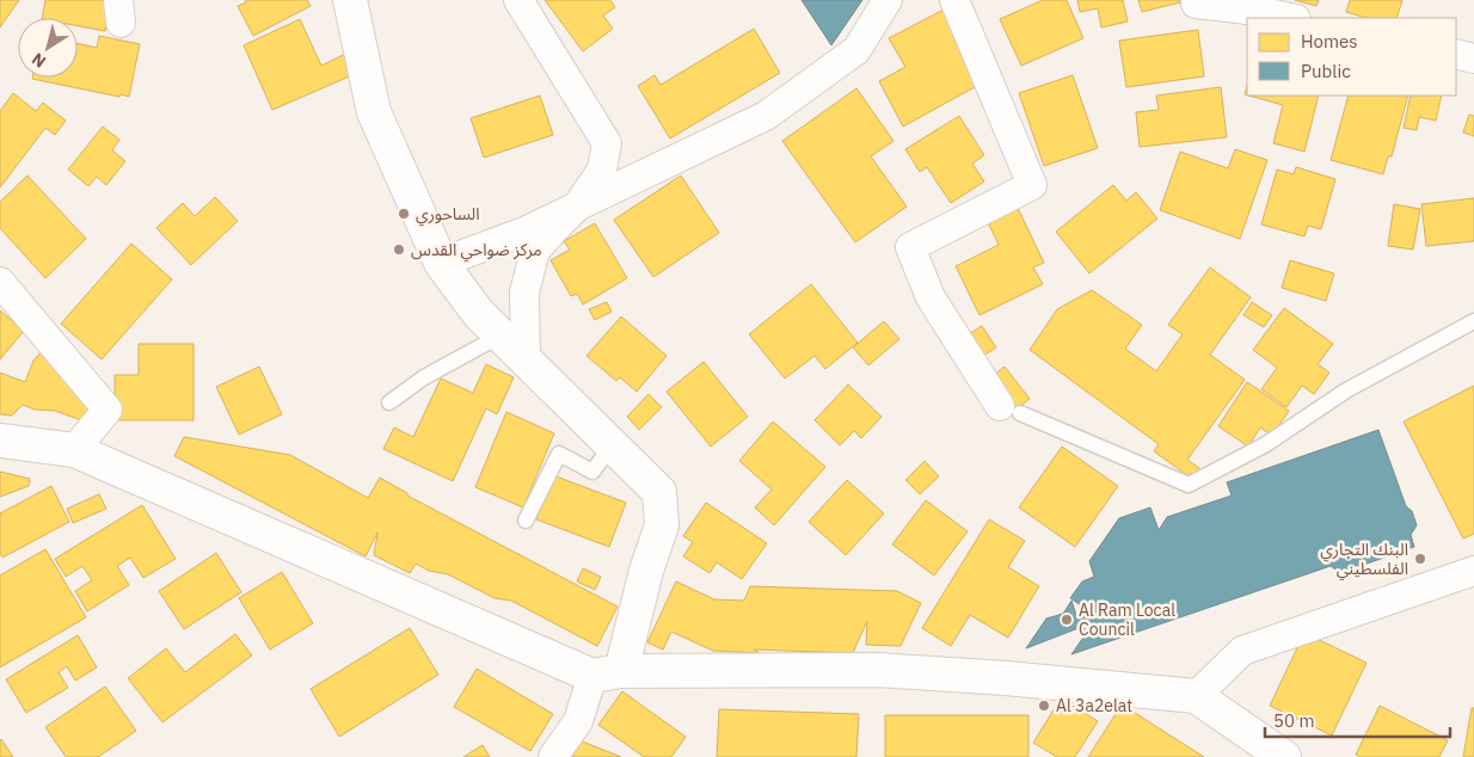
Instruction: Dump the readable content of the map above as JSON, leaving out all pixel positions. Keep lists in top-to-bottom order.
{
  "places": [
    "الساحوري",
    "مركز ضواحي القدس",
    "البنك التجاري الفلسطيني",
    "Al Ram Local Council",
    "Al 3a2elat"
  ],
  "legend": ["Homes", "Public"],
  "scale_bar": "50 m",
  "north": "bottom left"
}
